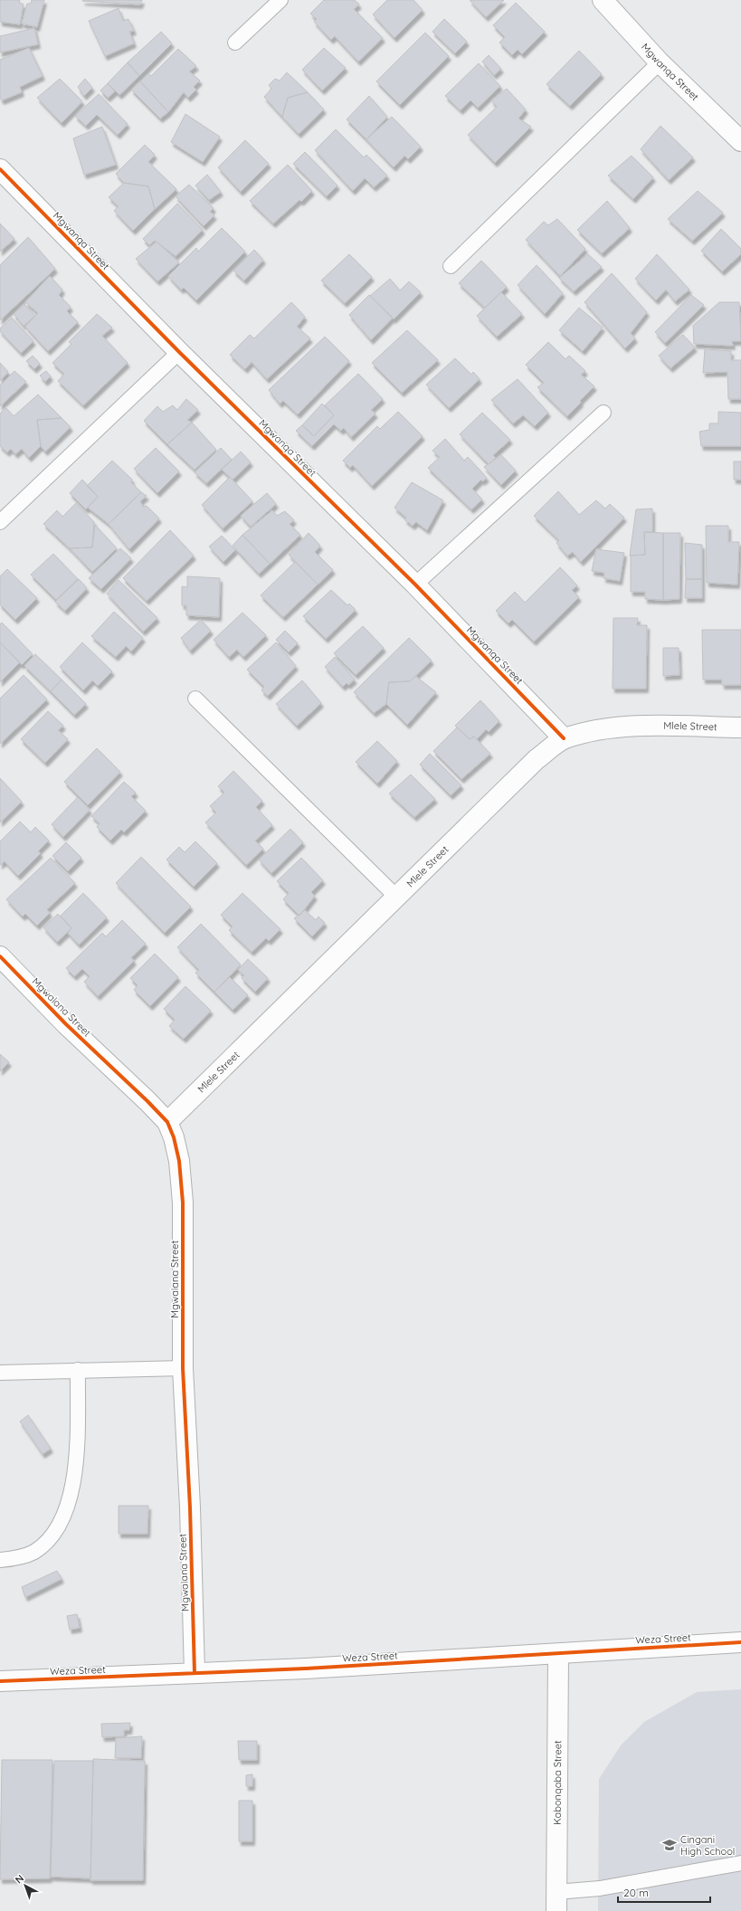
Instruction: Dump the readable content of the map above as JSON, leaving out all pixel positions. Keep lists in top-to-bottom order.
{
  "streets": {
    "street": [
      "Mgwanqa Street",
      "Mlele Street",
      "Mgwalana Street",
      "Weza Street",
      "Kabonqaba Street"
    ]
  },
  "crossings": [
    ["Mgwanqa Street", "Mlele Street"],
    ["Mlele Street", "Mgwalana Street"],
    ["Mgwalana Street", "Weza Street"],
    ["Weza Street", "Kabonqaba Street"]
  ],
  "places": {
    "school or university": ["Cingani High School"]
  },
  "scale_bar": "20 m",
  "north": "top left"
}
